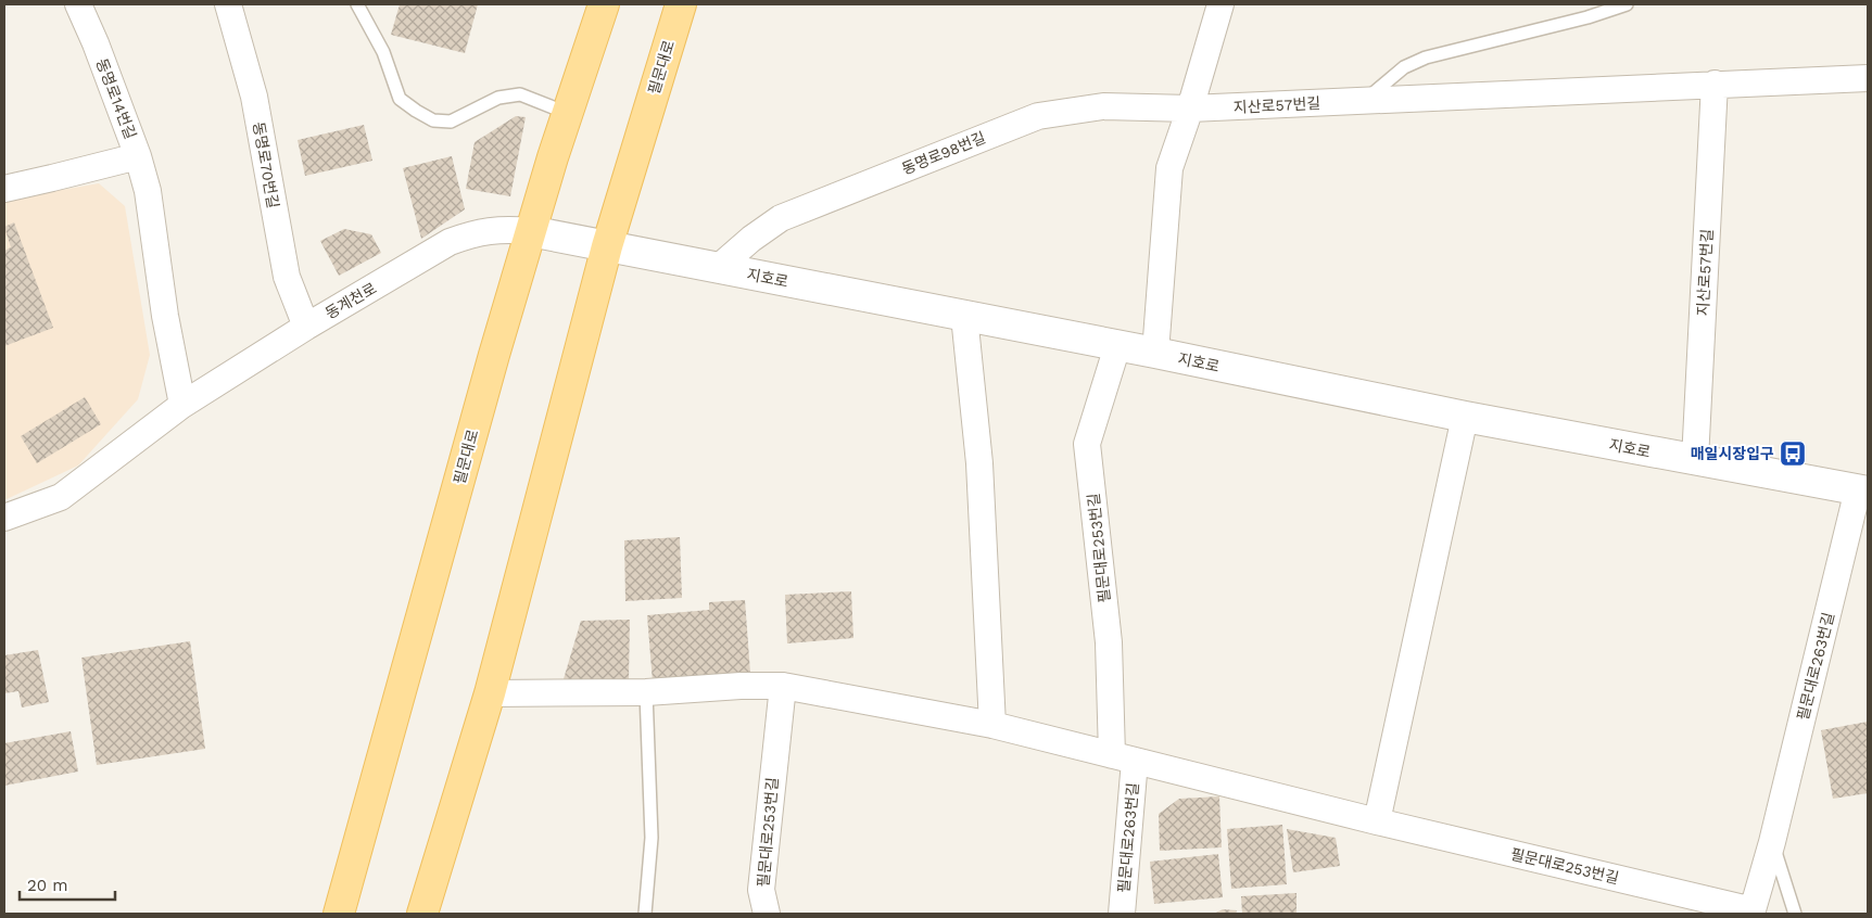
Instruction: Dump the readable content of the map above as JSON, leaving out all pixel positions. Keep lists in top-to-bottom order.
{
  "streets": {
    "main road": ["필문대로"],
    "street": [
      "동명로14번길",
      "지산로57번길",
      "동명로98번길",
      "동명로70번길",
      "지호로",
      "동계천로",
      "필문대로253번길",
      "필문대로263번길"
    ]
  },
  "crossings": [
    ["필문대로", "지호로"],
    ["필문대로", "동계천로"],
    ["필문대로", "필문대로253번길"],
    ["지산로57번길", "동명로98번길"],
    ["지산로57번길", "지호로"],
    ["동명로98번길", "지호로"],
    ["동명로70번길", "동계천로"],
    ["지호로", "동계천로"],
    ["지호로", "필문대로253번길"],
    ["지호로", "필문대로263번길"],
    ["필문대로253번길", "필문대로263번길"]
  ],
  "places": {
    "bus stop": ["매일시장입구"]
  },
  "scale_bar": "20 m"
}
